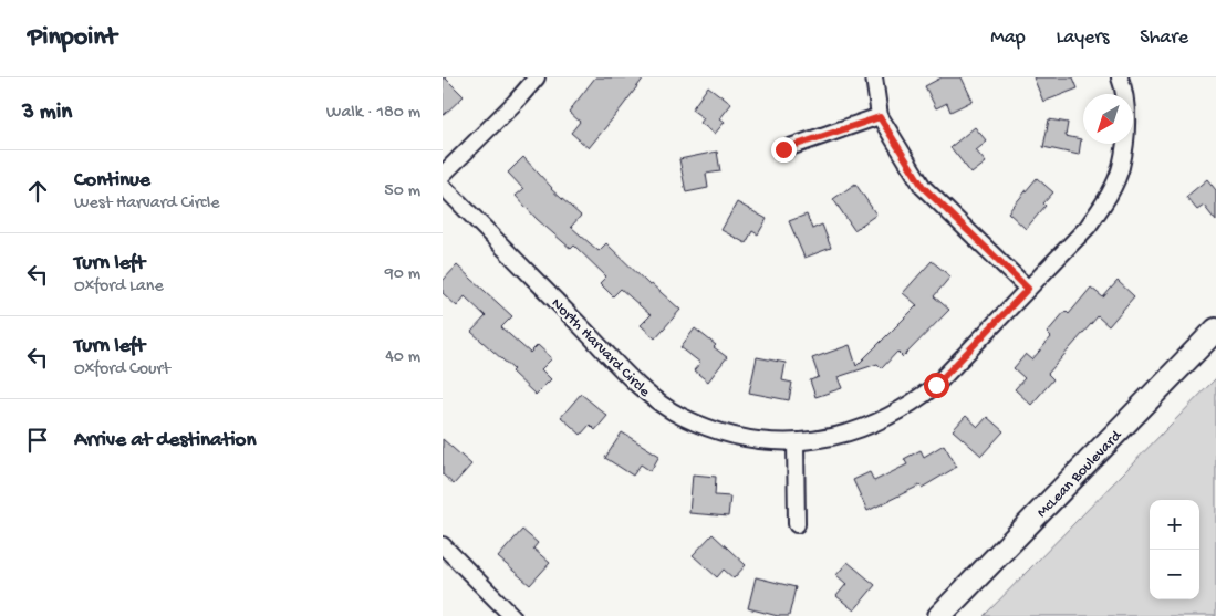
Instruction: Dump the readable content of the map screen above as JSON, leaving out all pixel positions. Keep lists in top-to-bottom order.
{
  "streets": {
    "main road": ["McLean Boulevard"],
    "street": ["North Harvard Circle"]
  },
  "north": "bottom left",
  "page": {
    "header": "Pinpoint",
    "nav": ["Map", "Layers", "Share"],
    "heading": ["3 min", "Walk · 180 m"],
    "list": [
      ["Continue", "West Harvard Circle", "50 m"],
      ["Turn left", "Oxford Lane", "90 m"],
      ["Turn left", "Oxford Court", "40 m"],
      "Arrive at destination"
    ],
    "map_buttons": ["+", "−"]
  }
}
